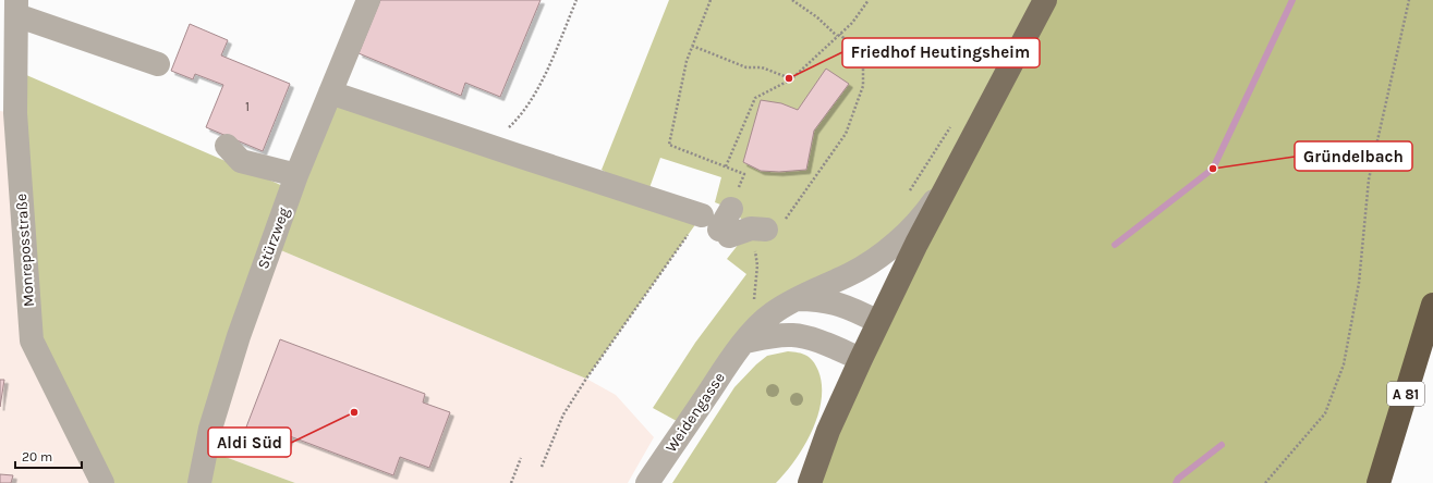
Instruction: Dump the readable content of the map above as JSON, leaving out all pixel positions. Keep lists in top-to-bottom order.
{
  "streets": {
    "highway": ["A 81"],
    "street": ["Stürzweg", "Monreposstraße", "Weidengasse"]
  },
  "places": ["Friedhof Heutingsheim", "Gründelbach", "Aldi Süd"],
  "house_numbers": ["1"],
  "scale_bar": "20 m"
}
